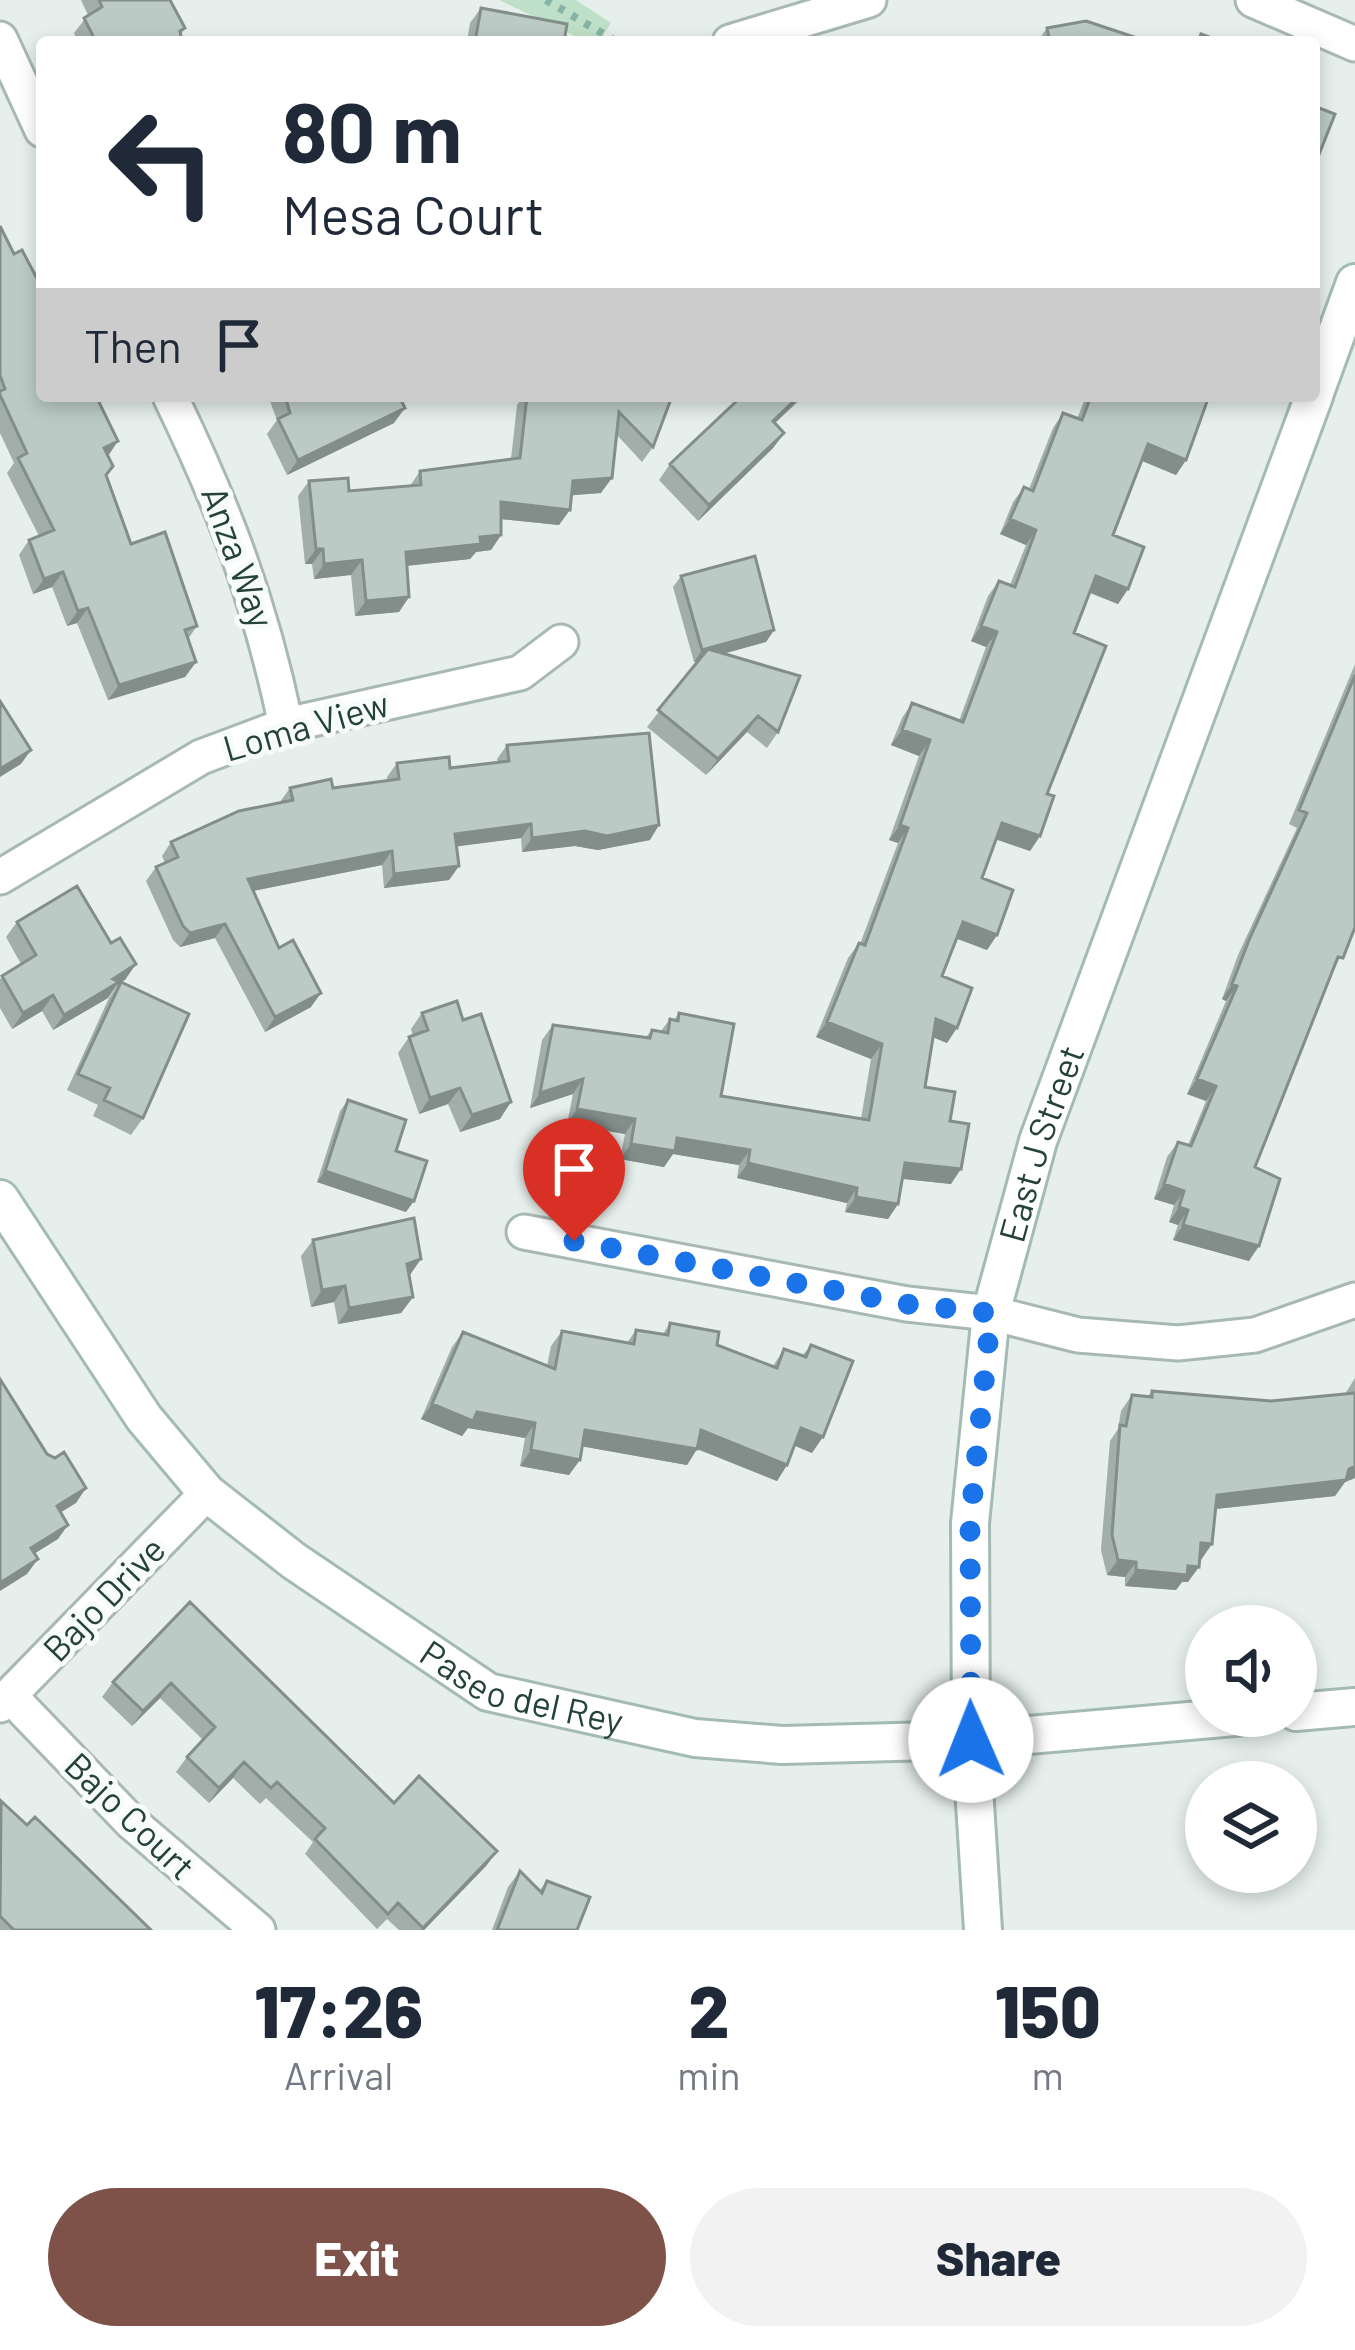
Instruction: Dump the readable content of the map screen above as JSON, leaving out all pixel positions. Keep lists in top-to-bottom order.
{
  "streets": {
    "street": [
      "Anza Way",
      "Loma View",
      "East J Street",
      "Bajo Drive",
      "Paseo del Rey",
      "Bajo Court"
    ]
  },
  "crossings": [
    ["Anza Way", "Loma View"],
    ["East J Street", "Paseo del Rey"],
    ["Bajo Drive", "Paseo del Rey"],
    ["Bajo Drive", "Bajo Court"]
  ],
  "page": {
    "turn": ["80 m", "Mesa Court"],
    "then": "Then",
    "eta": [
      "17:26",
      "Arrival",
      "2",
      "min",
      "150",
      "m"
    ],
    "buttons": ["Exit", "Share"]
  }
}
